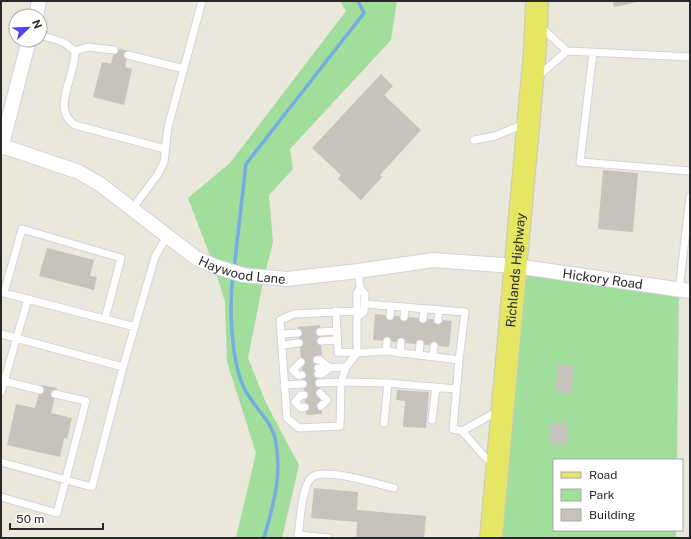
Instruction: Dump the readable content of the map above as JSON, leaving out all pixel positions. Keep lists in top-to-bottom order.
{
  "streets": {
    "main road": ["Richlands Highway"],
    "street": ["Haywood Lane", "Hickory Road"]
  },
  "crossings": [
    ["Haywood Lane", "Richlands Highway"],
    ["Haywood Lane", "Hickory Road"],
    ["Richlands Highway", "Hickory Road"]
  ],
  "legend": ["Road", "Park", "Building"],
  "scale_bar": "50 m",
  "north": "top right"
}
